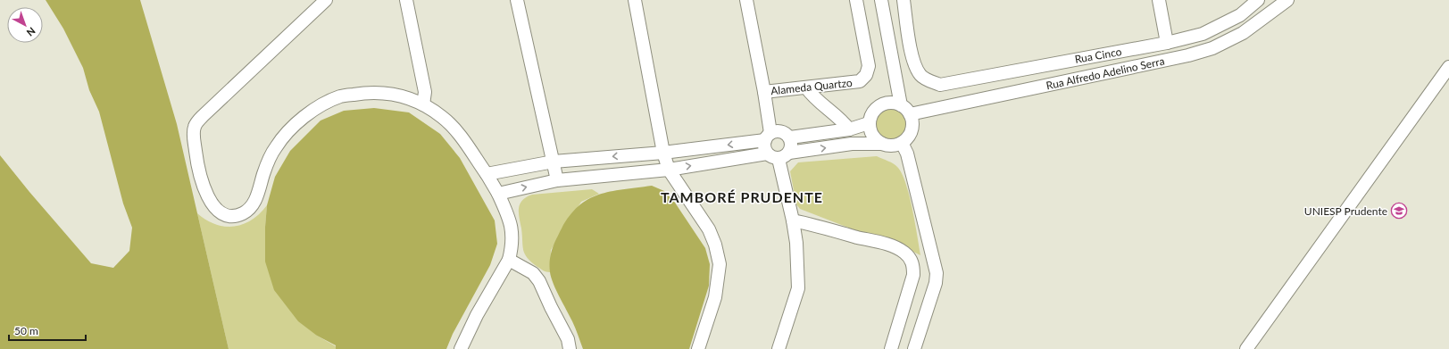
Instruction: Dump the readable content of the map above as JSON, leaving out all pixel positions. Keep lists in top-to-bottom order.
{
  "streets": {
    "street": ["Rua Cinco", "Rua Alfredo Adelino Serra", "Alameda Quartzo"]
  },
  "districts": ["TAMBORÉ PRUDENTE"],
  "places": {
    "school or university": ["UNIESP Prudente"]
  },
  "scale_bar": "50 m",
  "north": "bottom right"
}
